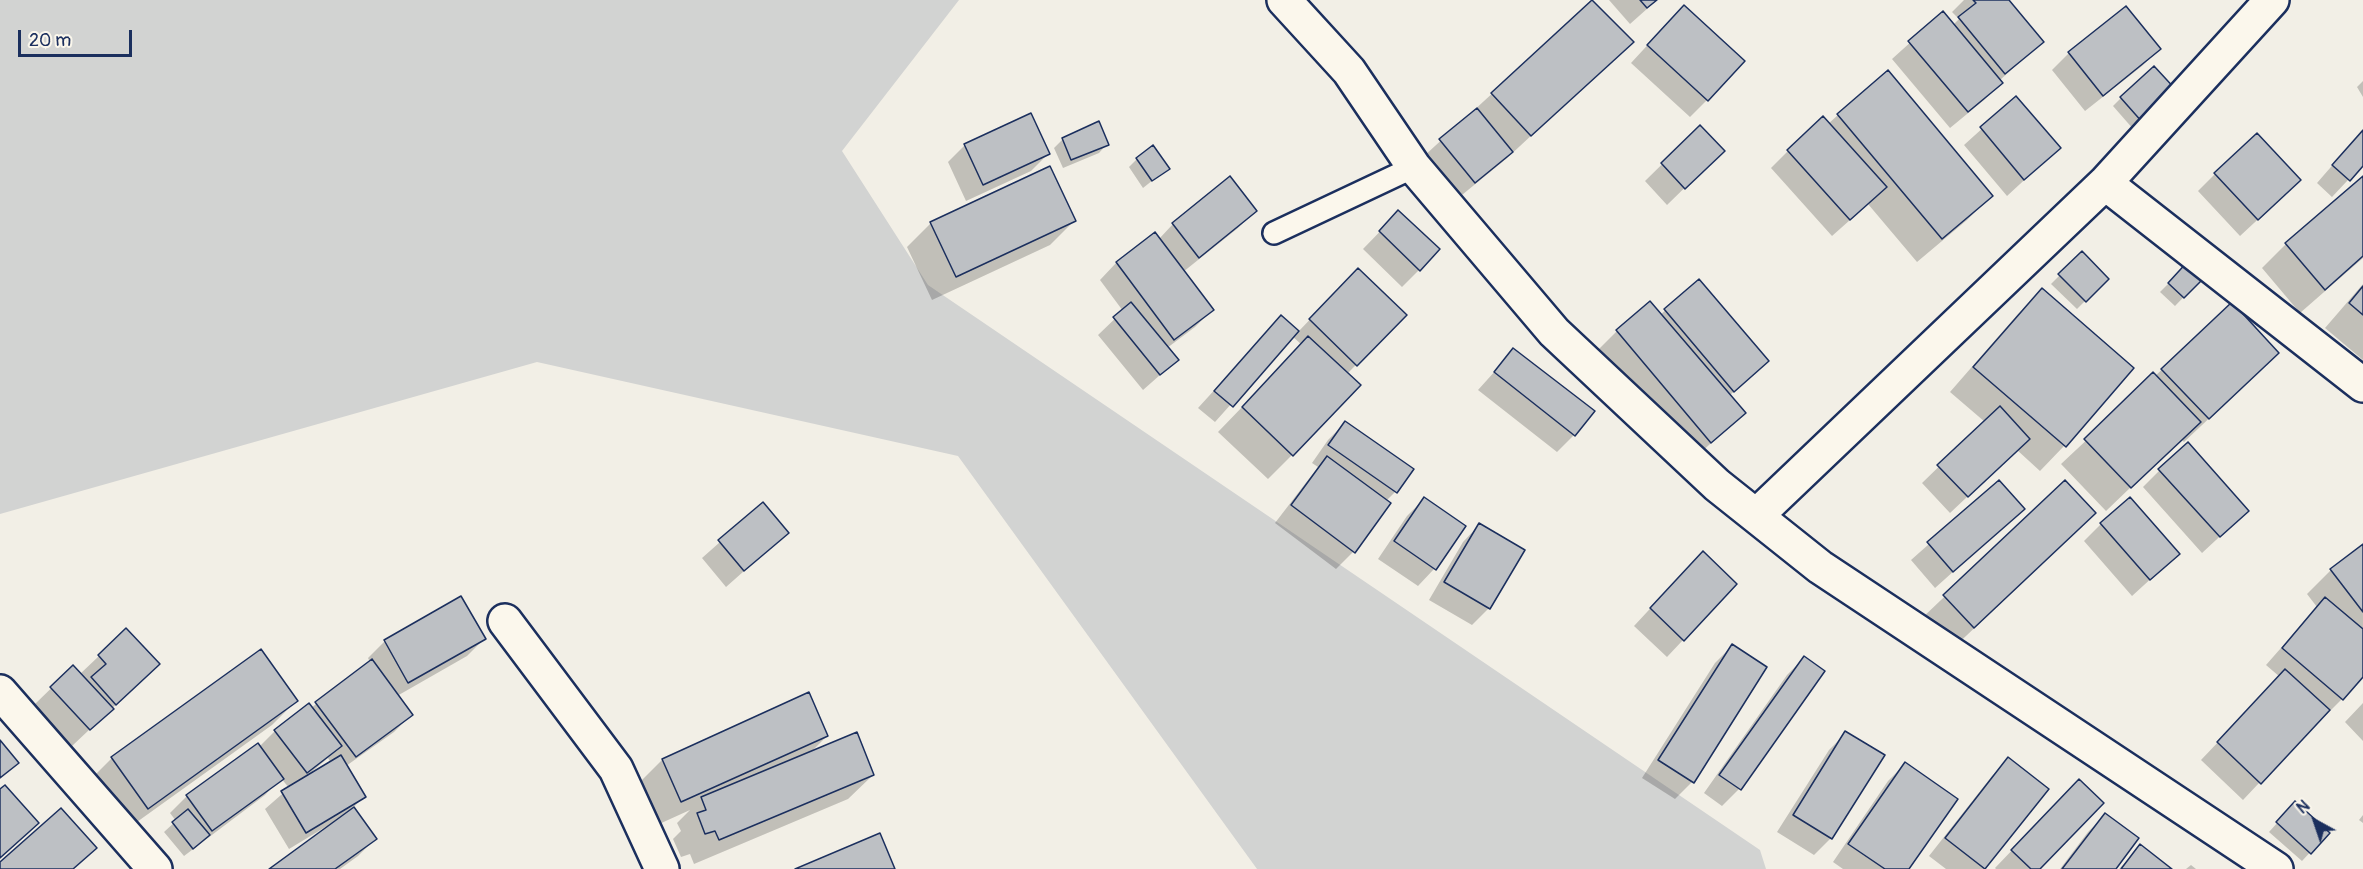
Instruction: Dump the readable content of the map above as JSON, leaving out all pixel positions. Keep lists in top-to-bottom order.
{
  "scale_bar": "20 m",
  "north": "top left"
}
